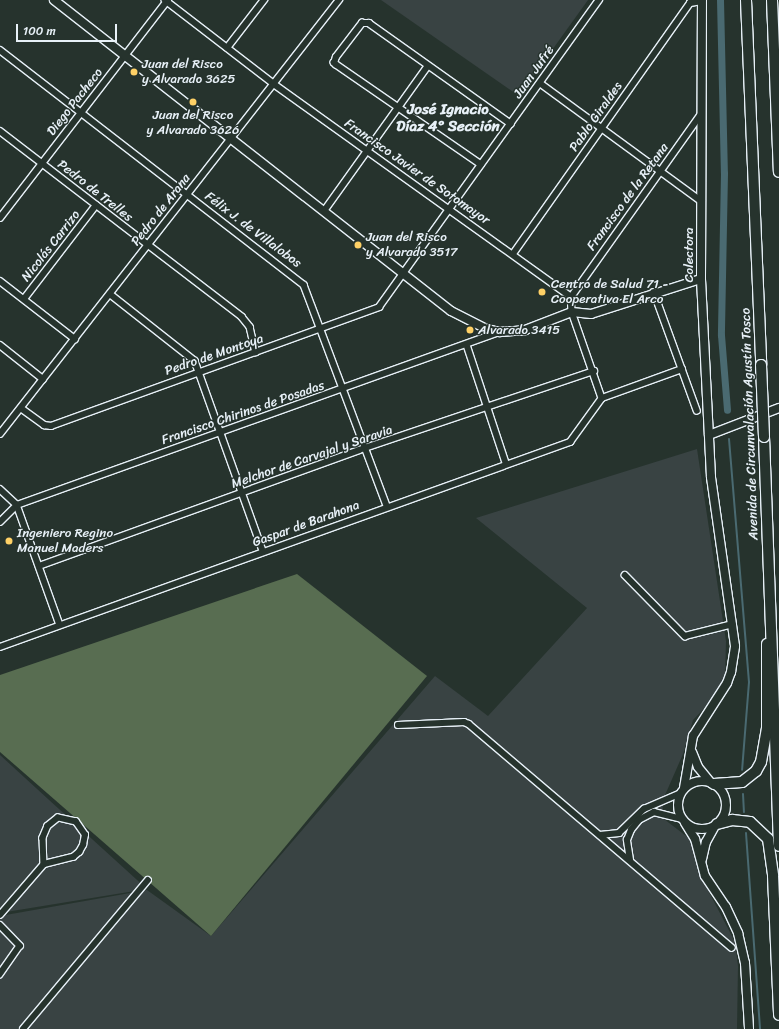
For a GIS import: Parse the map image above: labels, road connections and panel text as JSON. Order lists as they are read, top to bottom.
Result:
{
  "streets": {
    "highway": ["Avenida de Circunvalación Agustín Tosco"],
    "main road": ["Colectora"],
    "street": [
      "Juan Jufré",
      "Diego Pacheco",
      "Pablo Giraldes",
      "Francisco Javier de Sotomayor",
      "Pedro de Trelles",
      "Francisco de la Retana",
      "Pedro de Arana",
      "Félix J. de Villalobos",
      "Nicolás Carrizo",
      "Pedro de Montoya",
      "Francisco Chirinos de Posadas",
      "Melchor de Carvajal y Saravia",
      "Gaspar de Barahona"
    ]
  },
  "crossings": [
    ["Juan Jufré", "Francisco Javier de Sotomayor"],
    ["Juan Jufré", "Pedro de Montoya"],
    ["Diego Pacheco", "Francisco Javier de Sotomayor"],
    ["Diego Pacheco", "Pedro de Trelles"],
    ["Diego Pacheco", "Félix J. de Villalobos"],
    ["Pablo Giraldes", "Francisco Javier de Sotomayor"],
    ["Pablo Giraldes", "Colectora"],
    ["Francisco Javier de Sotomayor", "Francisco de la Retana"],
    ["Francisco Javier de Sotomayor", "Pedro de Arana"],
    ["Pedro de Trelles", "Pedro de Arana"],
    ["Pedro de Trelles", "Nicolás Carrizo"],
    ["Pedro de Trelles", "Pedro de Montoya"],
    ["Francisco de la Retana", "Colectora"],
    ["Pedro de Arana", "Félix J. de Villalobos"],
    ["Pedro de Arana", "Pedro de Montoya"],
    ["Félix J. de Villalobos", "Pedro de Montoya"],
    ["Félix J. de Villalobos", "Francisco Chirinos de Posadas"],
    ["Félix J. de Villalobos", "Melchor de Carvajal y Saravia"],
    ["Félix J. de Villalobos", "Gaspar de Barahona"]
  ],
  "districts": ["José Ignacio Díaz 4° Sección"],
  "places": [
    "Juan del Risco y Alvarado 3625",
    "Juan del Risco y Alvarado 3626",
    "Juan del Risco y Alvarado 3517",
    "Centro de Salud 71 - Cooperativa El Arco",
    "Alvarado 3415",
    "Ingeniero Regino Manuel Maders"
  ],
  "scale_bar": "100 m"
}
